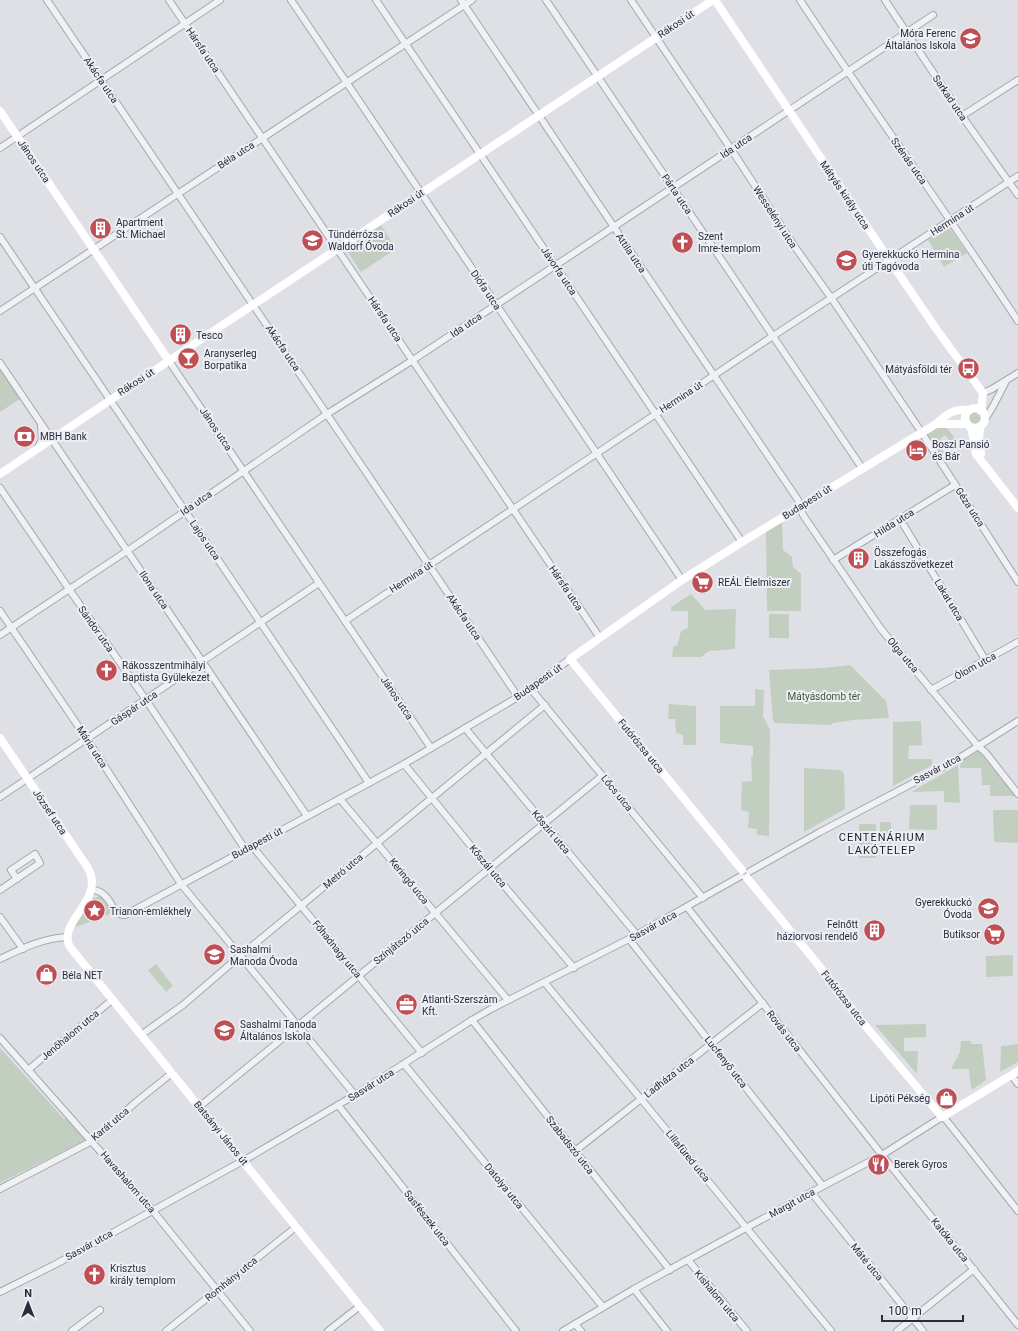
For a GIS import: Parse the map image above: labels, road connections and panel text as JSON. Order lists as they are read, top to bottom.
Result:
{
  "streets": {
    "street": [
      "Rákosi út",
      "Hársfa utca",
      "Akácfa utca",
      "Sarkad utca",
      "Ida utca",
      "Béla utca",
      "János utca",
      "Szénás utca",
      "Párta utca",
      "Mátyás király utca",
      "Wesselényi utca",
      "Hermina út",
      "Attila utca",
      "Jávorfa utca",
      "Diófa utca",
      "Budapesti út",
      "Géza utca",
      "Hilda utca",
      "Lajos utca",
      "Ilona utca",
      "Lakat utca",
      "Sándor utca",
      "Olga utca",
      "Ólom utca",
      "Gáspár utca",
      "Futórózsa utca",
      "Mária utca",
      "Sasvár utca",
      "Lőcs utca",
      "József utca",
      "Kőszirt utca",
      "Kőszál utca",
      "Metró utca",
      "Keringő utca",
      "Színjátszó utca",
      "Főhadnagy utca",
      "Rovás utca",
      "Jenőhalom utca",
      "Lucfenyő utca",
      "Ladháza utca",
      "Karát utca",
      "Batsányi János út",
      "Szabadszó utca",
      "Lillafüred utca",
      "Havashalom utca",
      "Datolya utca",
      "Margit utca",
      "Sasfészek utca",
      "Katóka utca",
      "Máté utca",
      "Romhány utca",
      "Kishalom utca"
    ]
  },
  "crossings": [
    ["Rákosi út", "Hársfa utca"],
    ["Rákosi út", "Akácfa utca"],
    ["Rákosi út", "János utca"],
    ["Rákosi út", "Párta utca"],
    ["Rákosi út", "Mátyás király utca"],
    ["Rákosi út", "Wesselényi utca"],
    ["Rákosi út", "Attila utca"],
    ["Rákosi út", "Jávorfa utca"],
    ["Rákosi út", "Diófa utca"],
    ["Rákosi út", "Lajos utca"],
    ["Rákosi út", "Ilona utca"],
    ["Hársfa utca", "Ida utca"],
    ["Hársfa utca", "Béla utca"],
    ["Hársfa utca", "Hermina út"],
    ["Hársfa utca", "Budapesti út"],
    ["Akácfa utca", "Ida utca"],
    ["Akácfa utca", "Béla utca"],
    ["Akácfa utca", "Hermina út"],
    ["Akácfa utca", "Budapesti út"],
    ["Sarkad utca", "Ida utca"],
    ["Sarkad utca", "Hermina út"],
    ["Ida utca", "János utca"],
    ["Ida utca", "Szénás utca"],
    ["Ida utca", "Párta utca"],
    ["Ida utca", "Mátyás király utca"],
    ["Ida utca", "Wesselényi utca"],
    ["Ida utca", "Attila utca"],
    ["Ida utca", "Jávorfa utca"],
    ["Ida utca", "Diófa utca"],
    ["Ida utca", "Lajos utca"],
    ["Ida utca", "Ilona utca"],
    ["Ida utca", "Sándor utca"],
    ["Ida utca", "Mária utca"],
    ["Béla utca", "János utca"],
    ["Béla utca", "Attila utca"],
    ["Béla utca", "Jávorfa utca"],
    ["Béla utca", "Diófa utca"],
    ["Béla utca", "Lajos utca"],
    ["János utca", "Hermina út"],
    ["János utca", "Budapesti út"],
    ["János utca", "Gáspár utca"],
    ["Szénás utca", "Hermina út"],
    ["Párta utca", "Hermina út"],
    ["Párta utca", "Budapesti út"],
    ["Mátyás király utca", "Hermina út"],
    ["Wesselényi utca", "Hermina út"],
    ["Wesselényi utca", "Budapesti út"],
    ["Wesselényi utca", "Géza utca"],
    ["Hermina út", "Attila utca"],
    ["Hermina út", "Jávorfa utca"],
    ["Hermina út", "Diófa utca"],
    ["Attila utca", "Budapesti út"],
    ["Attila utca", "Olga utca"],
    ["Jávorfa utca", "Budapesti út"],
    ["Diófa utca", "Budapesti út"],
    ["Budapesti út", "Géza utca"],
    ["Budapesti út", "Lajos utca"],
    ["Budapesti út", "Ilona utca"],
    ["Budapesti út", "Sándor utca"],
    ["Budapesti út", "Olga utca"],
    ["Budapesti út", "Futórózsa utca"],
    ["Budapesti út", "Mária utca"],
    ["Budapesti út", "Lőcs utca"],
    ["Budapesti út", "József utca"],
    ["Budapesti út", "Kőszirt utca"],
    ["Budapesti út", "Kőszál utca"],
    ["Budapesti út", "Keringő utca"],
    ["Budapesti út", "Főhadnagy utca"],
    ["Géza utca", "Hilda utca"],
    ["Hilda utca", "Lakat utca"],
    ["Hilda utca", "Olga utca"],
    ["Lajos utca", "Gáspár utca"],
    ["Ilona utca", "Gáspár utca"],
    ["Lakat utca", "Ólom utca"],
    ["Sándor utca", "Gáspár utca"],
    ["Olga utca", "Ólom utca"],
    ["Olga utca", "Sasvár utca"],
    ["Gáspár utca", "Mária utca"],
    ["Gáspár utca", "József utca"],
    ["Futórózsa utca", "Sasvár utca"],
    ["Futórózsa utca", "Margit utca"],
    ["Mária utca", "Sasvár utca"],
    ["Mária utca", "Metró utca"],
    ["Mária utca", "Színjátszó utca"],
    ["Sasvár utca", "Lőcs utca"],
    ["Sasvár utca", "Kőszirt utca"],
    ["Sasvár utca", "Kőszál utca"],
    ["Sasvár utca", "Keringő utca"],
    ["Sasvár utca", "Főhadnagy utca"],
    ["Sasvár utca", "Rovás utca"],
    ["Sasvár utca", "Lucfenyő utca"],
    ["Sasvár utca", "Batsányi János út"],
    ["Sasvár utca", "Szabadszó utca"],
    ["Sasvár utca", "Lillafüred utca"],
    ["Sasvár utca", "Havashalom utca"],
    ["Sasvár utca", "Datolya utca"],
    ["Sasvár utca", "Sasfészek utca"],
    ["Lőcs utca", "Metró utca"],
    ["Lőcs utca", "Színjátszó utca"],
    ["Kőszirt utca", "Metró utca"],
    ["Kőszirt utca", "Színjátszó utca"],
    ["Kőszál utca", "Metró utca"],
    ["Kőszál utca", "Színjátszó utca"],
    ["Metró utca", "Keringő utca"],
    ["Metró utca", "Főhadnagy utca"],
    ["Metró utca", "Batsányi János út"],
    ["Keringő utca", "Színjátszó utca"],
    ["Színjátszó utca", "Főhadnagy utca"],
    ["Színjátszó utca", "Batsányi János út"],
    ["Rovás utca", "Ladháza utca"],
    ["Rovás utca", "Margit utca"],
    ["Rovás utca", "Katóka utca"],
    ["Jenőhalom utca", "Batsányi János út"],
    ["Jenőhalom utca", "Havashalom utca"],
    ["Lucfenyő utca", "Ladháza utca"],
    ["Lucfenyő utca", "Margit utca"],
    ["Ladháza utca", "Szabadszó utca"],
    ["Ladháza utca", "Lillafüred utca"],
    ["Karát utca", "Batsányi János út"],
    ["Karát utca", "Havashalom utca"],
    ["Batsányi János út", "Romhány utca"],
    ["Szabadszó utca", "Margit utca"],
    ["Lillafüred utca", "Margit utca"],
    ["Havashalom utca", "Romhány utca"],
    ["Datolya utca", "Margit utca"],
    ["Margit utca", "Katóka utca"],
    ["Margit utca", "Máté utca"],
    ["Margit utca", "Kishalom utca"]
  ],
  "districts": ["CENTENÁRIUM LAKÓTELEP"],
  "parks": ["Mátyásdomb tér"],
  "places": {
    "school or university": [
      "Móra Ferenc Általános Iskola",
      "Tündérrózsa Waldorf Óvoda",
      "Gyerekkuckó Hermina úti Tagóvoda",
      "Gyerekkuckó Óvoda",
      "Sashalmi Manoda Óvoda",
      "Sashalmi Tanoda Általános Iskola"
    ],
    "building": [
      "Apartment St. Michael",
      "Tesco",
      "Összefogás Lakásszövetkezet",
      "Felnőtt háziorvosi rendelő"
    ],
    "church": ["Szent Imre-templom", "Rákosszentmihályi Baptista Gyülekezet", "Krisztus király templom"],
    "bar": ["Aranyserleg Borpatika"],
    "bus stop": ["Mátyásföldi tér"],
    "bank": ["MBH Bank"],
    "hotel": ["Boszi Pansió és Bár"],
    "supermarket": ["REÁL Élelmiszer", "Butiksor"],
    "place": ["Trianon-emlékhely"],
    "shop": ["Béla NET", "Lipóti Pékség"],
    "office": ["Atlanti-Szerszàm Kft."],
    "restaurant": ["Berek Gyros"]
  },
  "scale_bar": "100 m",
  "north": "top"
}
